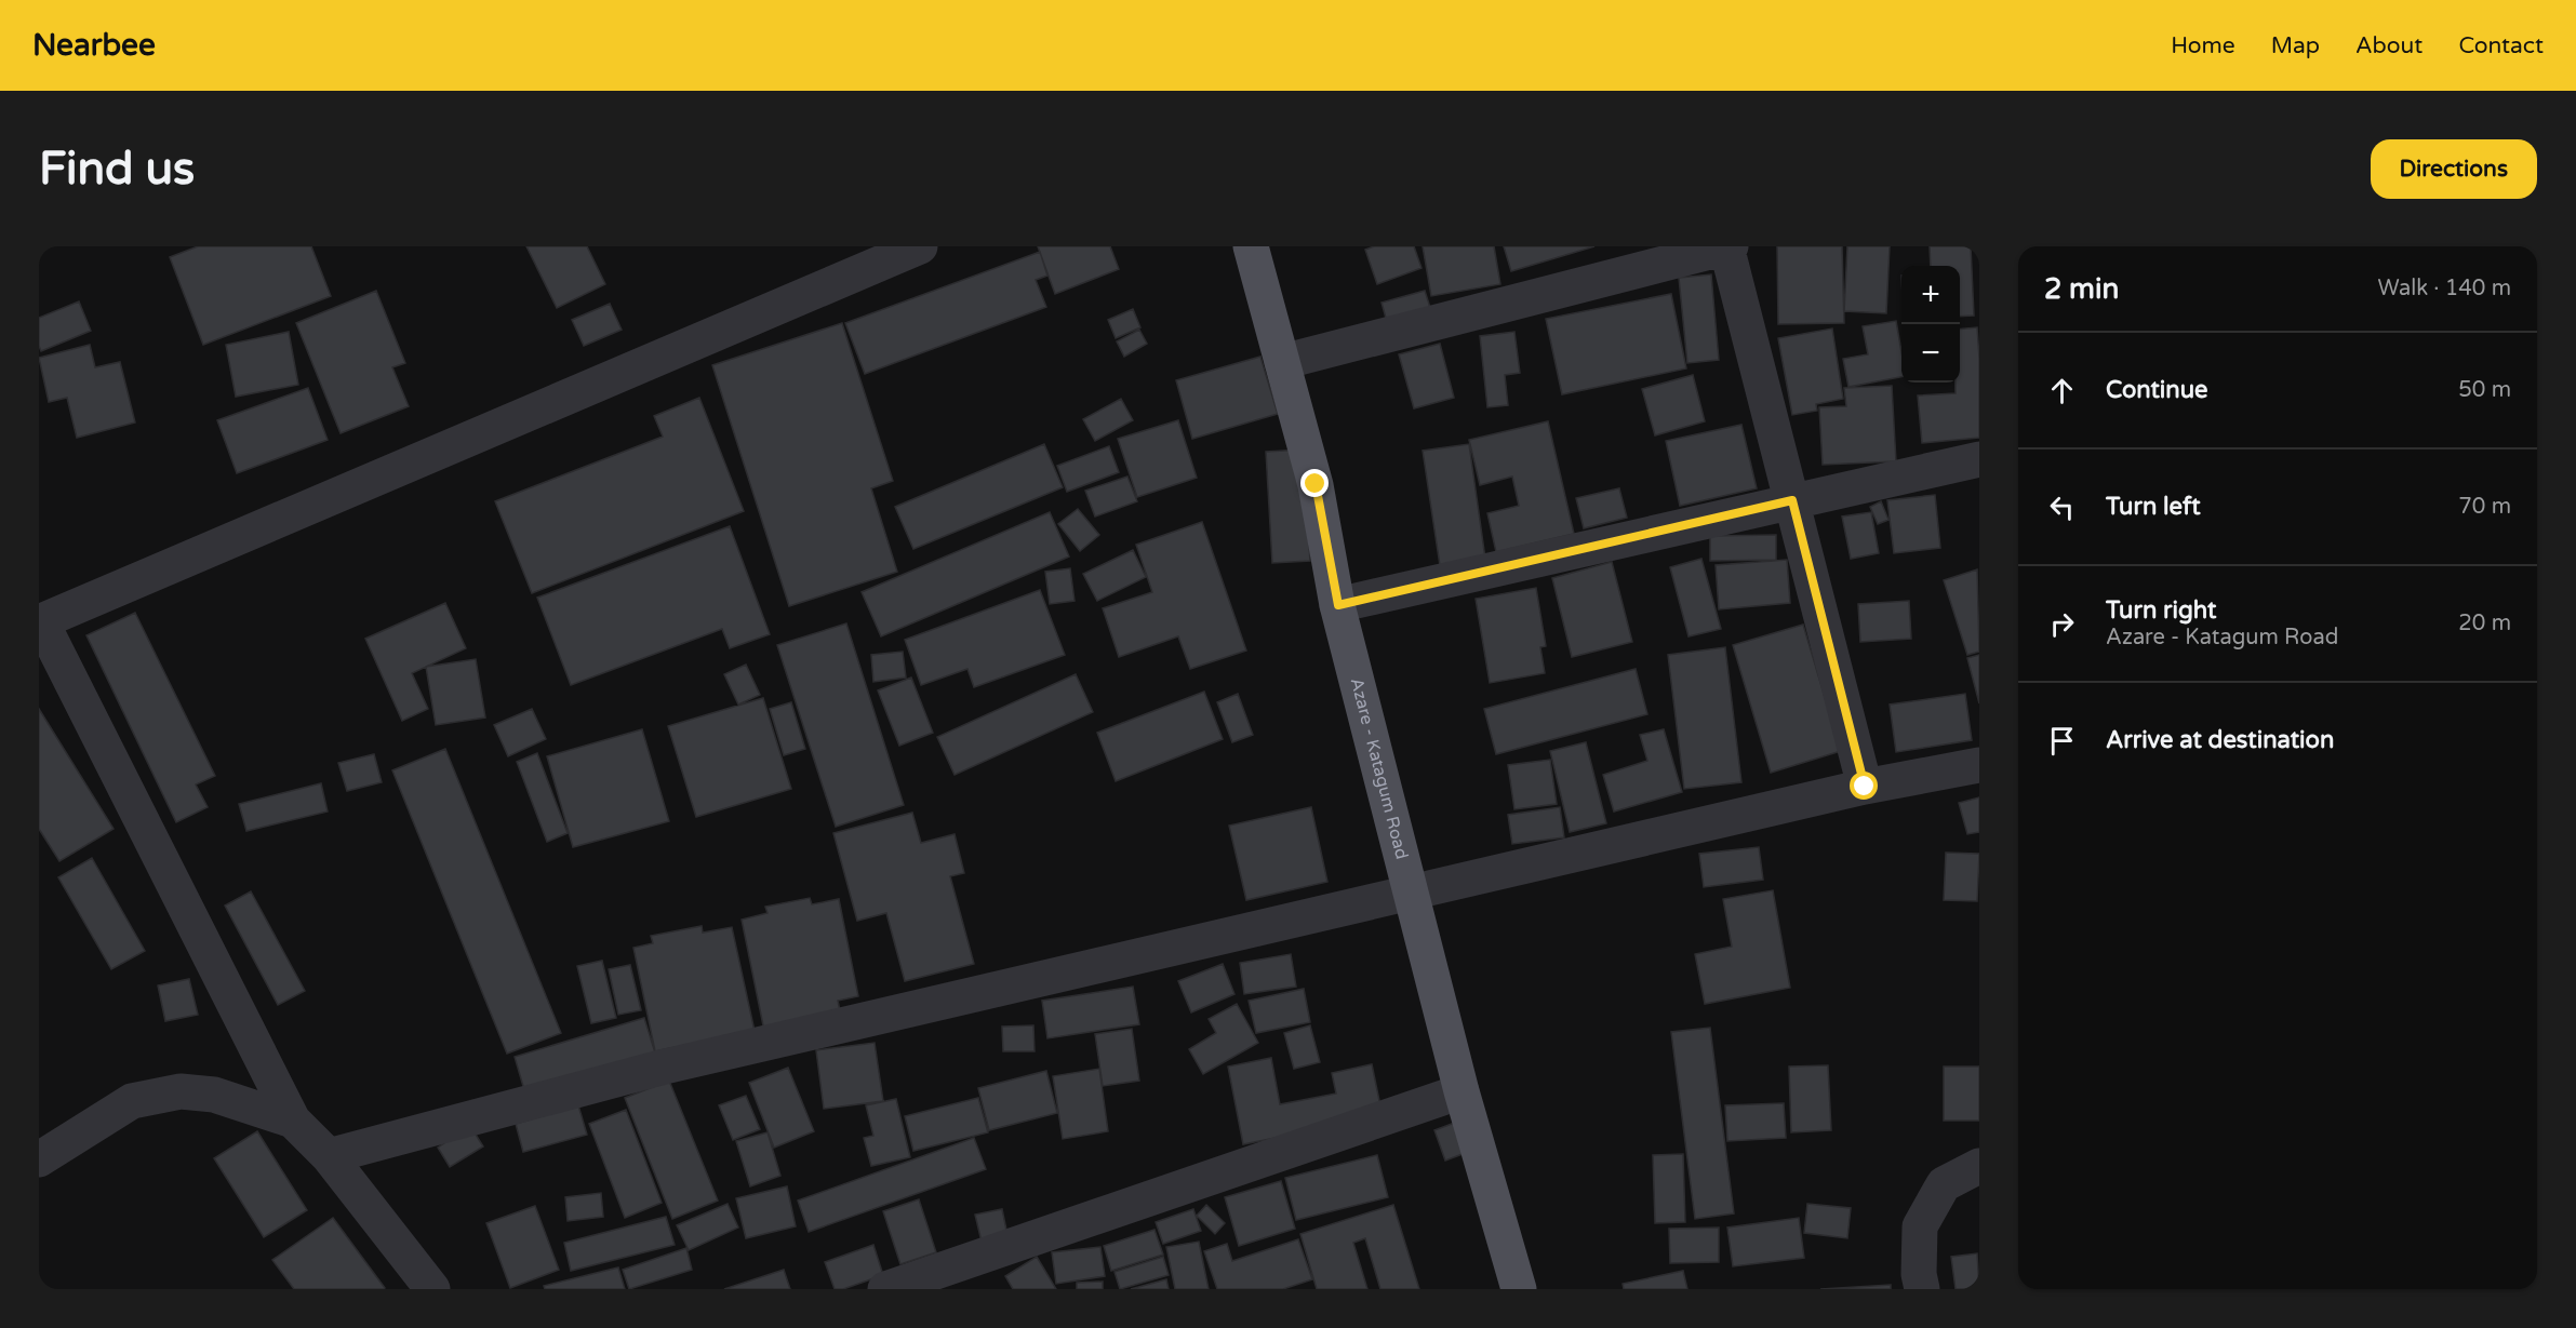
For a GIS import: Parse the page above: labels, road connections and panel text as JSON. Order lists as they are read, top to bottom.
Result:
{
  "streets": {
    "main road": ["Azare - Katagum Road"]
  },
  "page": {
    "header": "Nearbee",
    "nav": [
      "Home",
      "Map",
      "About",
      "Contact"
    ],
    "buttons": "Directions",
    "title": "Find us",
    "heading": ["2 min", "Walk · 140 m"],
    "map_buttons": ["+", "−"],
    "list": [
      ["Continue", "50 m"],
      ["Turn left", "70 m"],
      ["Turn right", "Azare - Katagum Road", "20 m"],
      "Arrive at destination"
    ]
  }
}
